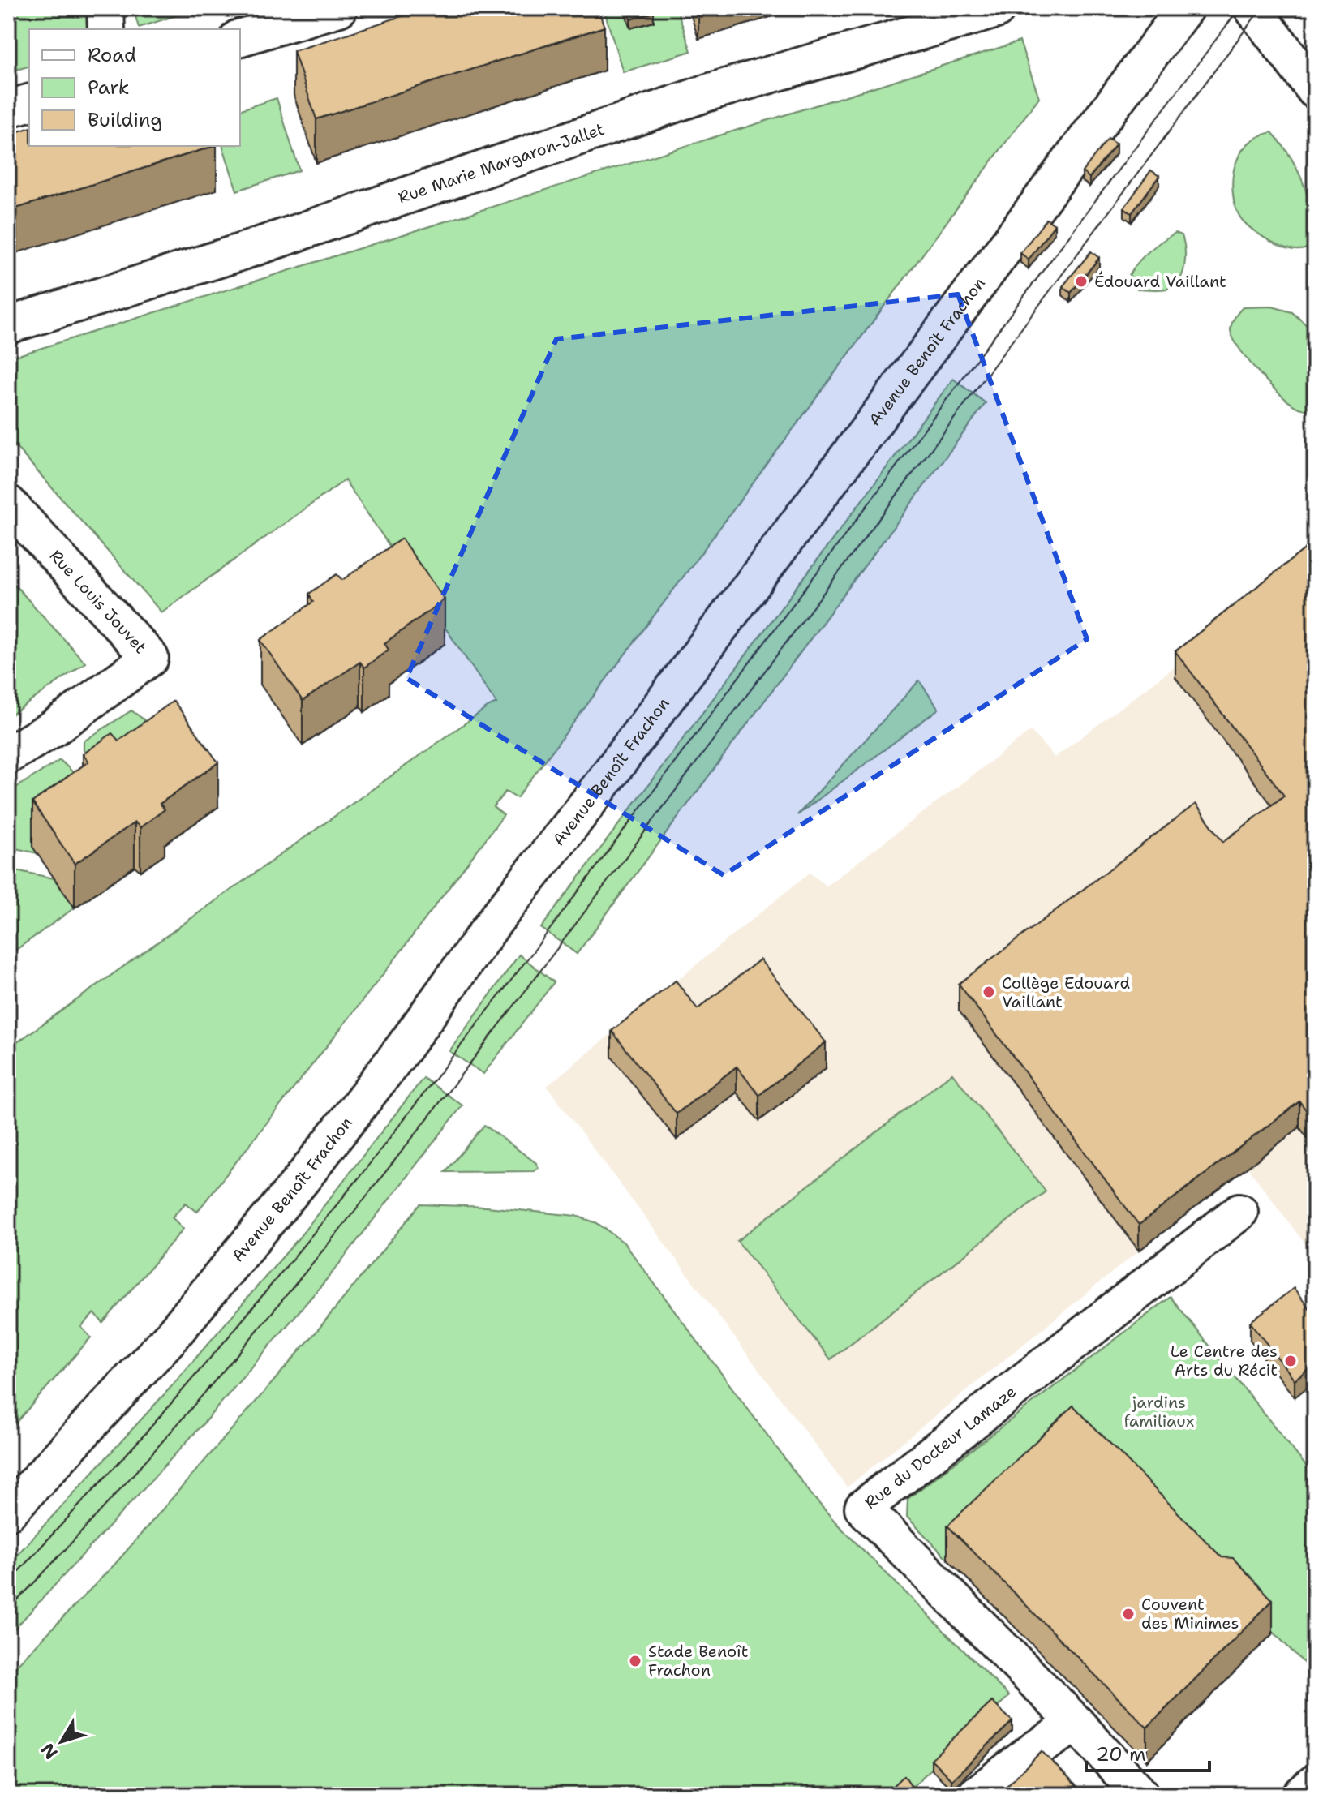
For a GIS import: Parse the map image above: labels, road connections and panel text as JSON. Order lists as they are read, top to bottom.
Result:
{
  "streets": {
    "street": [
      "Rue Marie Margaron-Jallet",
      "Avenue Benoît Frachon",
      "Rue Louis Jouvet",
      "Rue du Docteur Lamaze"
    ]
  },
  "parks": ["jardins familiaux"],
  "places": [
    "Édouard Vaillant",
    "Collège Edouard Vaillant",
    "Le Centre des Arts du Récit",
    "Couvent des Minimes",
    "Stade Benoît Frachon"
  ],
  "legend": ["Road", "Park", "Building"],
  "scale_bar": "20 m",
  "north": "bottom left"
}
